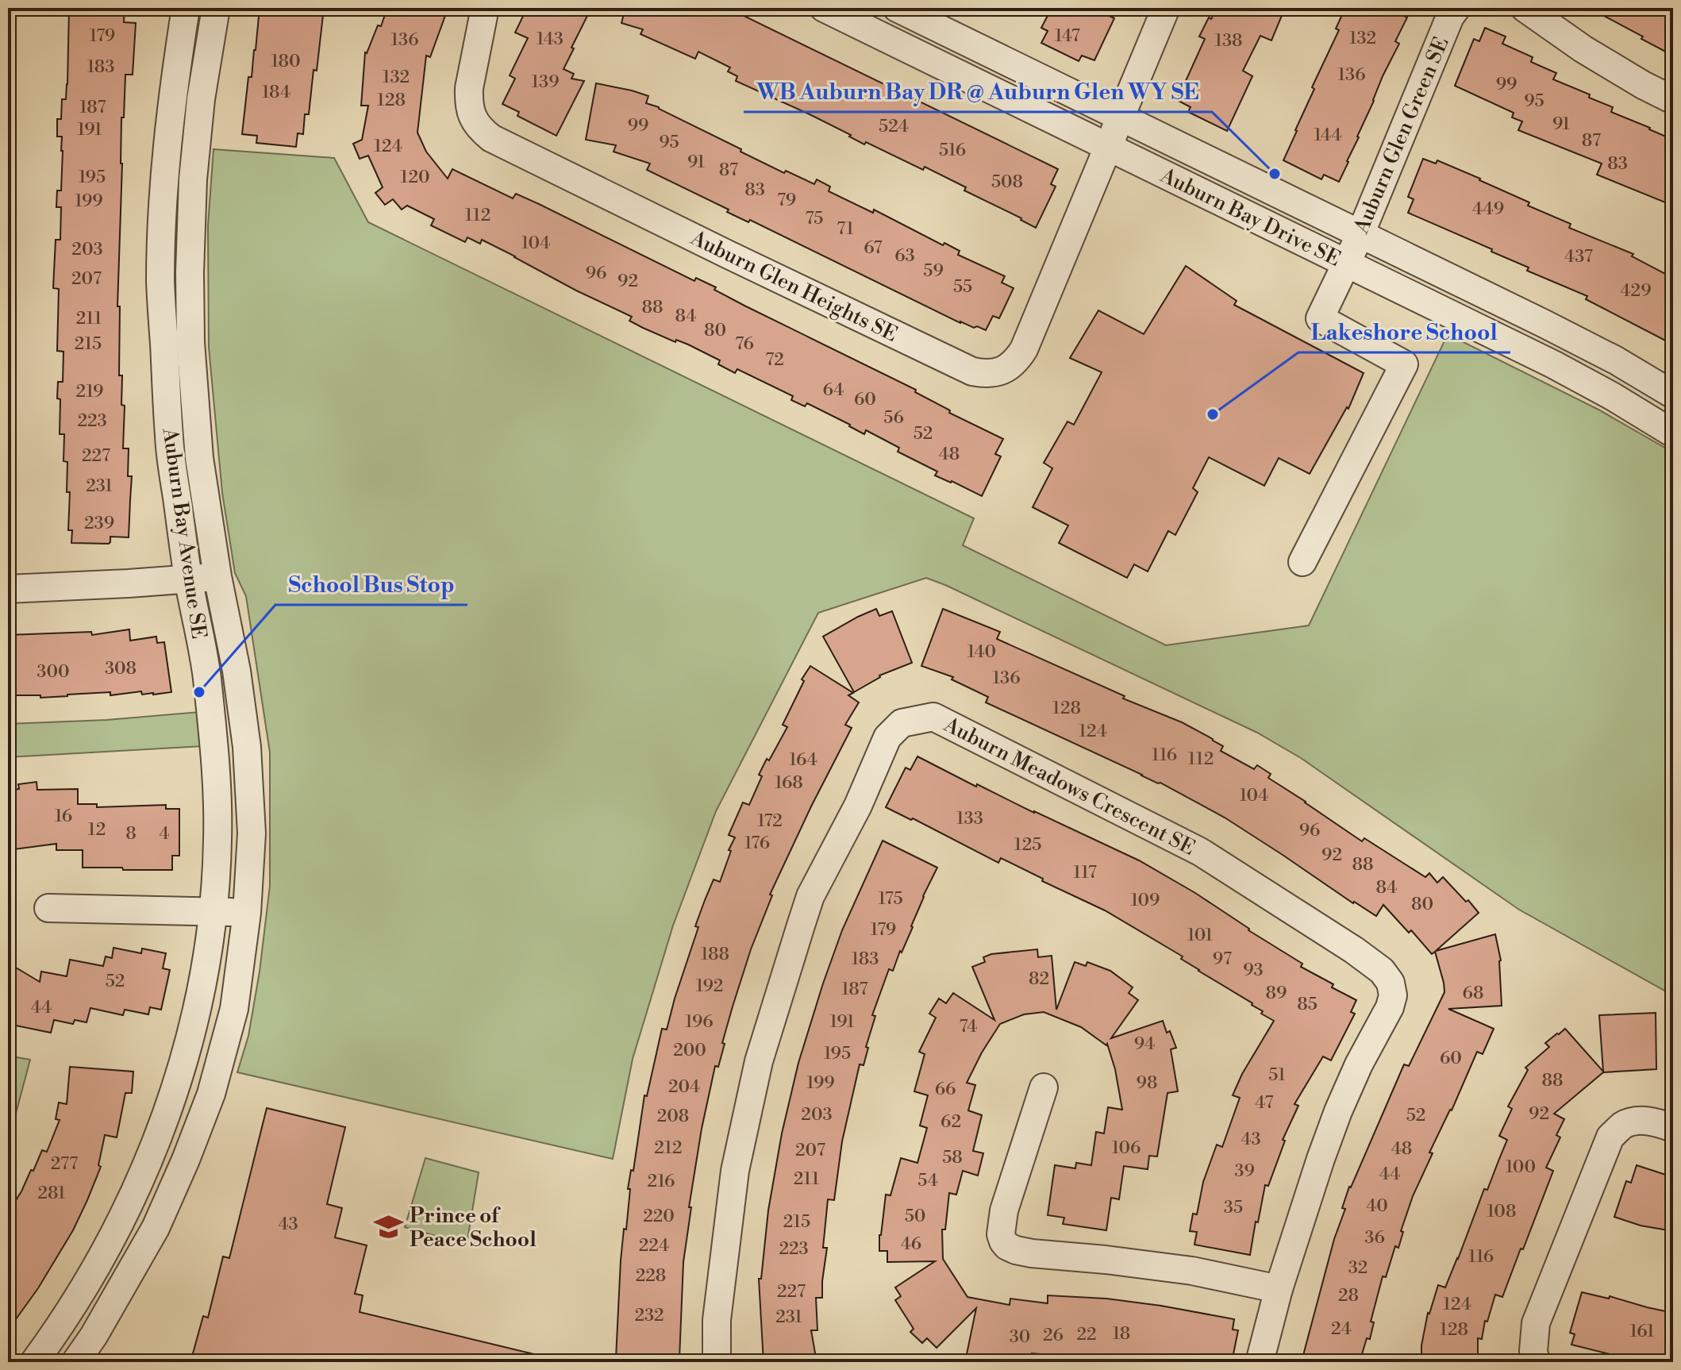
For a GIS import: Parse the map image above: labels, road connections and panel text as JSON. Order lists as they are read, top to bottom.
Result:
{
  "streets": {
    "street": [
      "Auburn Glen Green SE",
      "Auburn Bay Drive SE",
      "Auburn Glen Heights SE",
      "Auburn Bay Avenue SE",
      "Auburn Meadows Crescent SE"
    ]
  },
  "crossings": [
    ["Auburn Glen Green SE", "Auburn Bay Drive SE"],
    ["Auburn Bay Drive SE", "Auburn Glen Heights SE"]
  ],
  "places": {
    "other": ["WB Auburn Bay DR @ Auburn Glen WY SE", "Lakeshore School", "School Bus Stop"],
    "school or university": ["Prince of Peace School"]
  },
  "house_numbers": [
    "179",
    "147",
    "132",
    "143",
    "136",
    "138",
    "180",
    "183",
    "136",
    "132",
    "139",
    "99",
    "184",
    "128",
    "95",
    "187",
    "91",
    "99",
    "524",
    "191",
    "144",
    "87",
    "95",
    "124",
    "516",
    "91",
    "83",
    "87",
    "195",
    "120",
    "508",
    "83",
    "79",
    "199",
    "449",
    "112",
    "75",
    "71",
    "104",
    "67",
    "203",
    "63",
    "437",
    "59",
    "96",
    "207",
    "92",
    "55",
    "429",
    "88",
    "84",
    "211",
    "80",
    "215",
    "76",
    "72",
    "64",
    "219",
    "60",
    "56",
    "223",
    "52",
    "48",
    "227",
    "231",
    "239",
    "140",
    "308",
    "300",
    "136",
    "128",
    "124",
    "116",
    "112",
    "164",
    "168",
    "104",
    "16",
    "133",
    "172",
    "12",
    "96",
    "8",
    "4",
    "176",
    "125",
    "92",
    "88",
    "117",
    "84",
    "175",
    "109",
    "80",
    "179",
    "101",
    "188",
    "183",
    "97",
    "93",
    "82",
    "52",
    "192",
    "187",
    "89",
    "68",
    "85",
    "44",
    "196",
    "191",
    "74",
    "94",
    "200",
    "195",
    "60",
    "51",
    "88",
    "199",
    "98",
    "204",
    "66",
    "47",
    "92",
    "203",
    "52",
    "208",
    "62",
    "43",
    "212",
    "106",
    "48",
    "207",
    "58",
    "277",
    "100",
    "39",
    "44",
    "211",
    "54",
    "216",
    "281",
    "40",
    "35",
    "108",
    "220",
    "50",
    "215",
    "43",
    "36",
    "46",
    "224",
    "223",
    "116",
    "32",
    "228",
    "227",
    "28",
    "124",
    "232",
    "231",
    "24",
    "128",
    "161",
    "18",
    "22",
    "26",
    "30"
  ]
}
